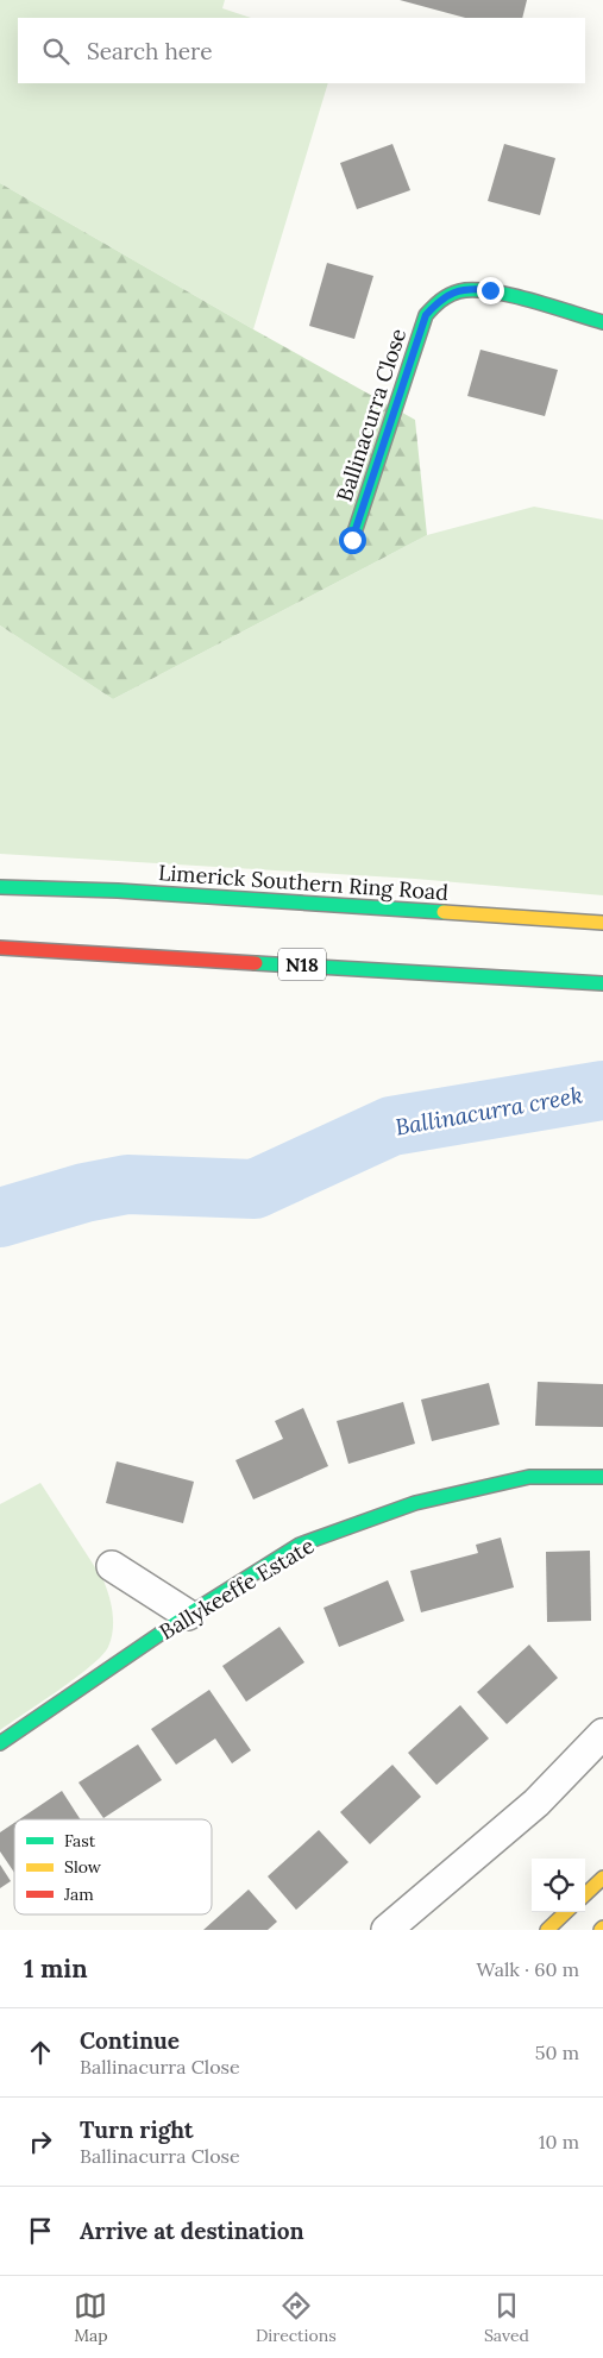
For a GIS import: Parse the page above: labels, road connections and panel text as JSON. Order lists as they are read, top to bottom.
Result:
{
  "streets": {
    "main road": [
      "Ballinacurra Close",
      "Limerick Southern Ring Road",
      "N18",
      "Ballykeeffe Estate"
    ]
  },
  "water": ["Ballinacurra creek"],
  "legend": ["Fast", "Slow", "Jam"],
  "page": {
    "search": "Search here",
    "heading": ["1 min", "Walk · 60 m"],
    "list": [
      ["Continue", "Ballinacurra Close", "50 m"],
      ["Turn right", "Ballinacurra Close", "10 m"],
      "Arrive at destination"
    ],
    "nav": ["Map", "Directions", "Saved"]
  }
}
